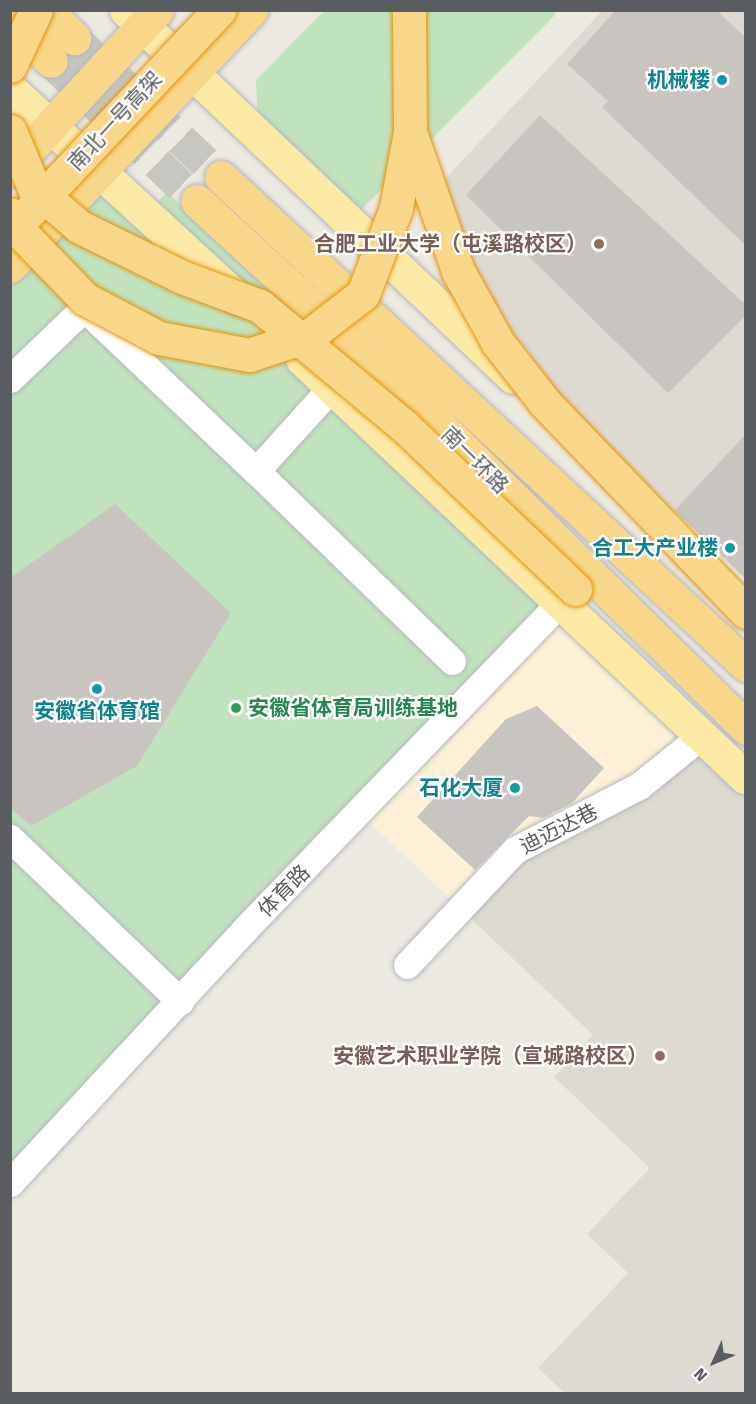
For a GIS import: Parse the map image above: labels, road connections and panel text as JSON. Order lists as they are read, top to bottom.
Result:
{
  "streets": {
    "highway": ["南北一号高架", "南一环路"],
    "street": ["迪迈达巷", "体育路"]
  },
  "places": [
    "机械楼",
    "合肥工业大学（屯溪路校区）",
    "合工大产业楼",
    "安徽省体育馆",
    "安徽省体育局训练基地",
    "石化大厦",
    "安徽艺术职业学院（宣城路校区）"
  ],
  "north": "bottom left"
}
